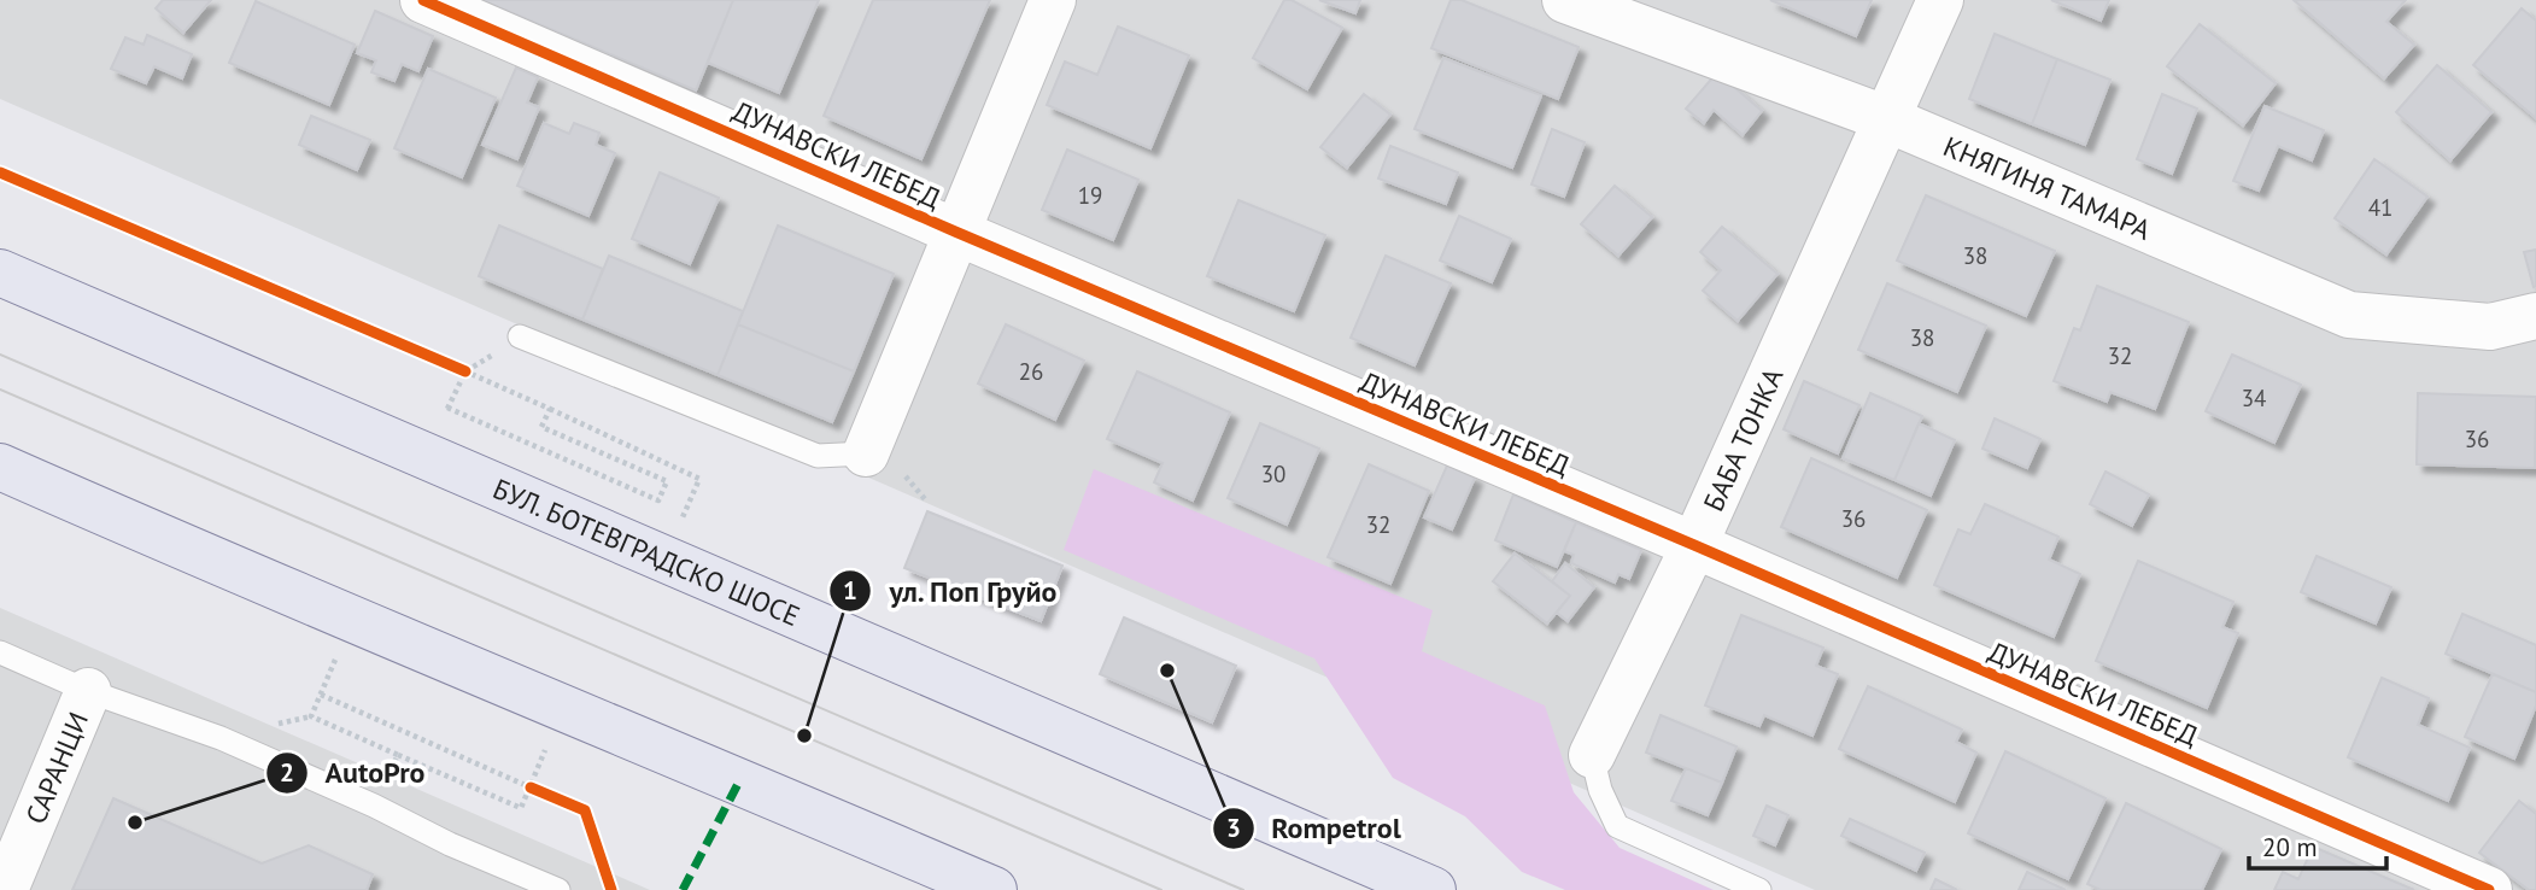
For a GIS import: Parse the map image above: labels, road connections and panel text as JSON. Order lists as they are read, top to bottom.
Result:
{
  "streets": {
    "main road": ["БУЛ. БОТЕВГРАДСКО ШОСЕ"],
    "street": [
      "ДУНАВСКИ ЛЕБЕД",
      "КНЯГИНЯ ТАМАРА",
      "БАБА ТОНКА",
      "САРАНЦИ"
    ]
  },
  "crossings": [
    ["ДУНАВСКИ ЛЕБЕД", "БАБА ТОНКА"],
    ["КНЯГИНЯ ТАМАРА", "БАБА ТОНКА"]
  ],
  "places": ["Rompetrol", "ул. Поп Груйо", "AutoPro"],
  "house_numbers": [
    "19",
    "41",
    "38",
    "38",
    "32",
    "26",
    "34",
    "36",
    "30",
    "36",
    "32"
  ],
  "scale_bar": "20 m"
}
